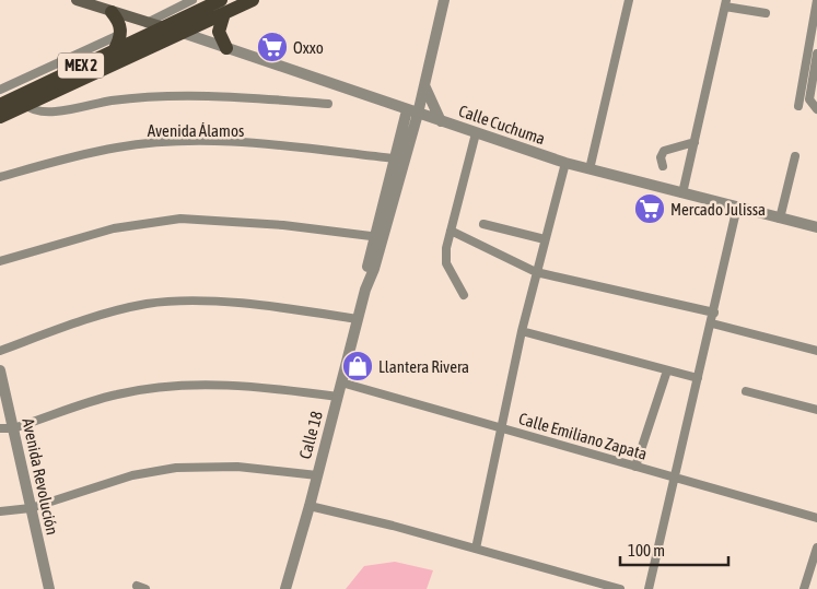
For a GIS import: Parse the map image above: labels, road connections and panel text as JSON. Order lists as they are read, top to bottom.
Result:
{
  "streets": {
    "main road": ["MEX 2"],
    "street": [
      "Calle Cuchuma",
      "Avenida Álamos",
      "Calle 18",
      "Calle Emiliano Zapata",
      "Avenida Revolución"
    ]
  },
  "crossings": [
    ["MEX 2", "Calle Cuchuma"],
    ["Calle Cuchuma", "Calle 18"],
    ["Avenida Álamos", "Calle 18"],
    ["Calle 18", "Calle Emiliano Zapata"]
  ],
  "places": {
    "supermarket": ["Oxxo", "Mercado Julissa"],
    "shop": ["Llantera Rivera"]
  },
  "scale_bar": "100 m"
}
